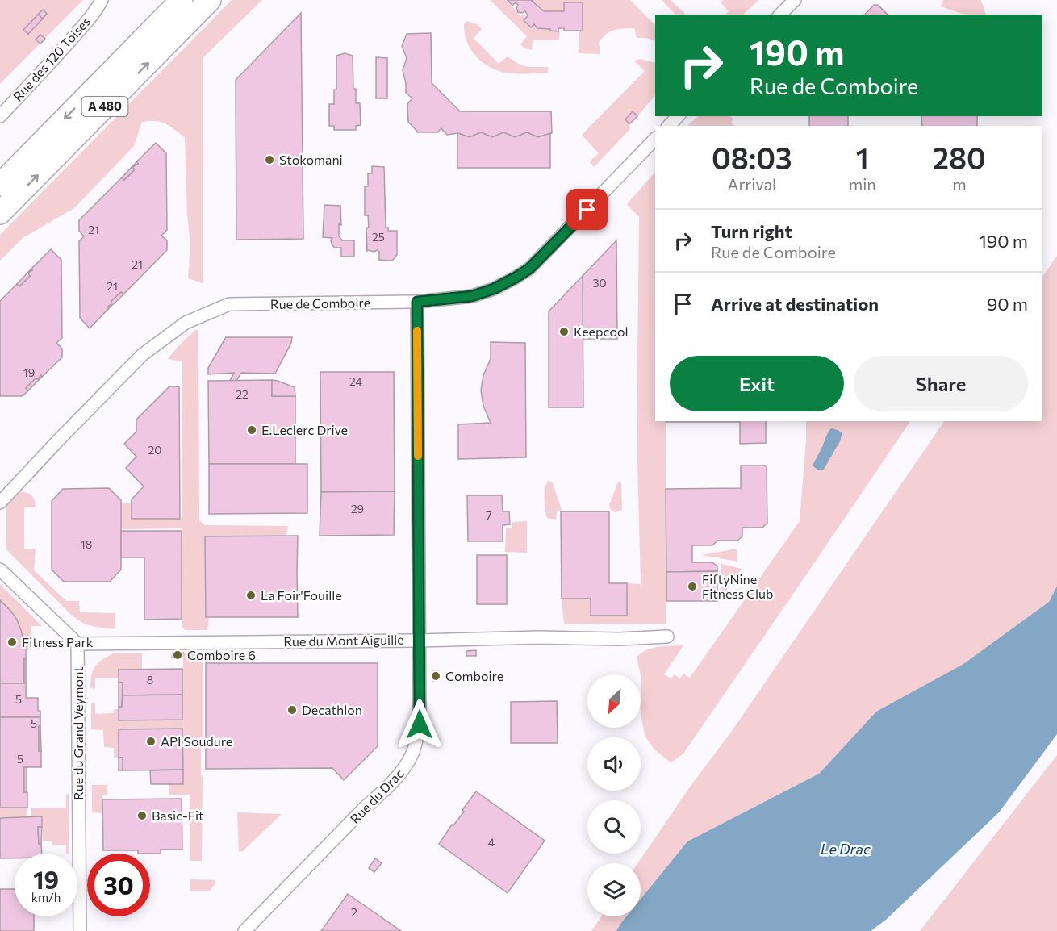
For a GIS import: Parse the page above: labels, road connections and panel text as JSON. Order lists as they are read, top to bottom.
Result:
{
  "streets": {
    "highway": ["A 480"],
    "street": [
      "Rue des 120 Toises",
      "Rue de Comboire",
      "Rue du Mont Aiguille",
      "Rue du Grand Veymont",
      "Rue du Drac"
    ]
  },
  "crossings": [
    ["Rue de Comboire", "Rue du Drac"],
    ["Rue du Mont Aiguille", "Rue du Grand Veymont"],
    ["Rue du Mont Aiguille", "Rue du Drac"]
  ],
  "water": ["Le Drac"],
  "places": [
    "Stokomani",
    "Keepcool",
    "E.Leclerc Drive",
    "FiftyNine Fitness Club",
    "La Foir'Fouille",
    "Fitness Park",
    "Comboire 6",
    "Comboire",
    "Decathlon",
    "API Soudure",
    "Basic-Fit"
  ],
  "house_numbers": [
    "21",
    "25",
    "21",
    "30",
    "21",
    "19",
    "24",
    "22",
    "20",
    "29",
    "7",
    "18",
    "8",
    "5",
    "5",
    "5",
    "4",
    "2"
  ],
  "north": "bottom left",
  "page": {
    "turn": ["190 m", "Rue de Comboire"],
    "eta": [
      "08:03",
      "Arrival",
      "1",
      "min",
      "280",
      "m"
    ],
    "list": [
      {
        "name": "Turn right",
        "note": "Rue de Comboire",
        "value": "190 m"
      },
      {
        "name": "Arrive at destination",
        "value": "90 m"
      }
    ],
    "buttons": ["Exit", "Share"],
    "speed": "19 km/h",
    "limit": "30"
  }
}
